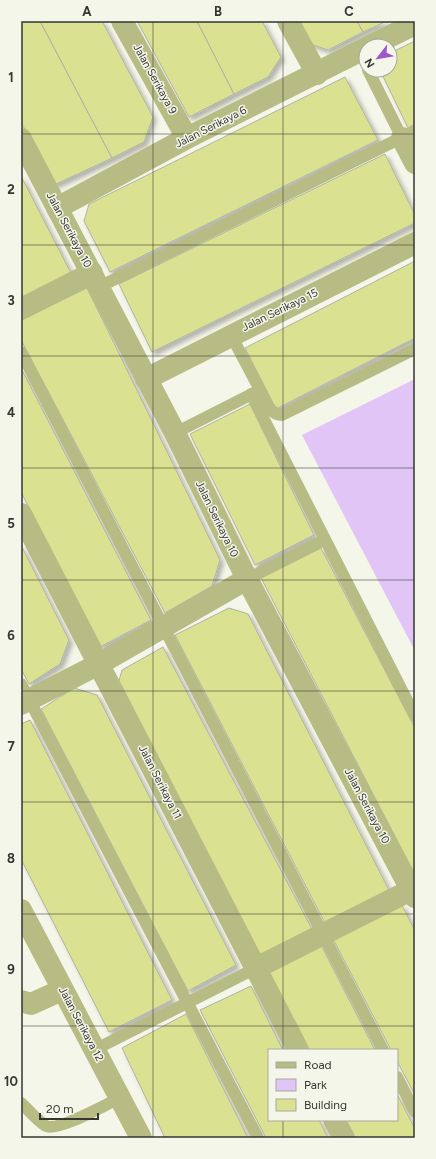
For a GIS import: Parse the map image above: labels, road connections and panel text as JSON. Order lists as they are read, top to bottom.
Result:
{
  "streets": {
    "street": [
      "Jalan Serikaya 9",
      "Jalan Serikaya 6",
      "Jalan Serikaya 10",
      "Jalan Serikaya 15",
      "Jalan Serikaya 11",
      "Jalan Serikaya 12"
    ]
  },
  "crossings": [
    ["Jalan Serikaya 9", "Jalan Serikaya 6"],
    ["Jalan Serikaya 6", "Jalan Serikaya 10"],
    ["Jalan Serikaya 10", "Jalan Serikaya 15"]
  ],
  "legend": ["Road", "Park", "Building"],
  "scale_bar": "20 m",
  "north": "bottom left",
  "grid": {
    "columns": ["A", "B", "C"],
    "rows": [
      "1",
      "2",
      "3",
      "4",
      "5",
      "6",
      "7",
      "8",
      "9",
      "10"
    ]
  }
}
